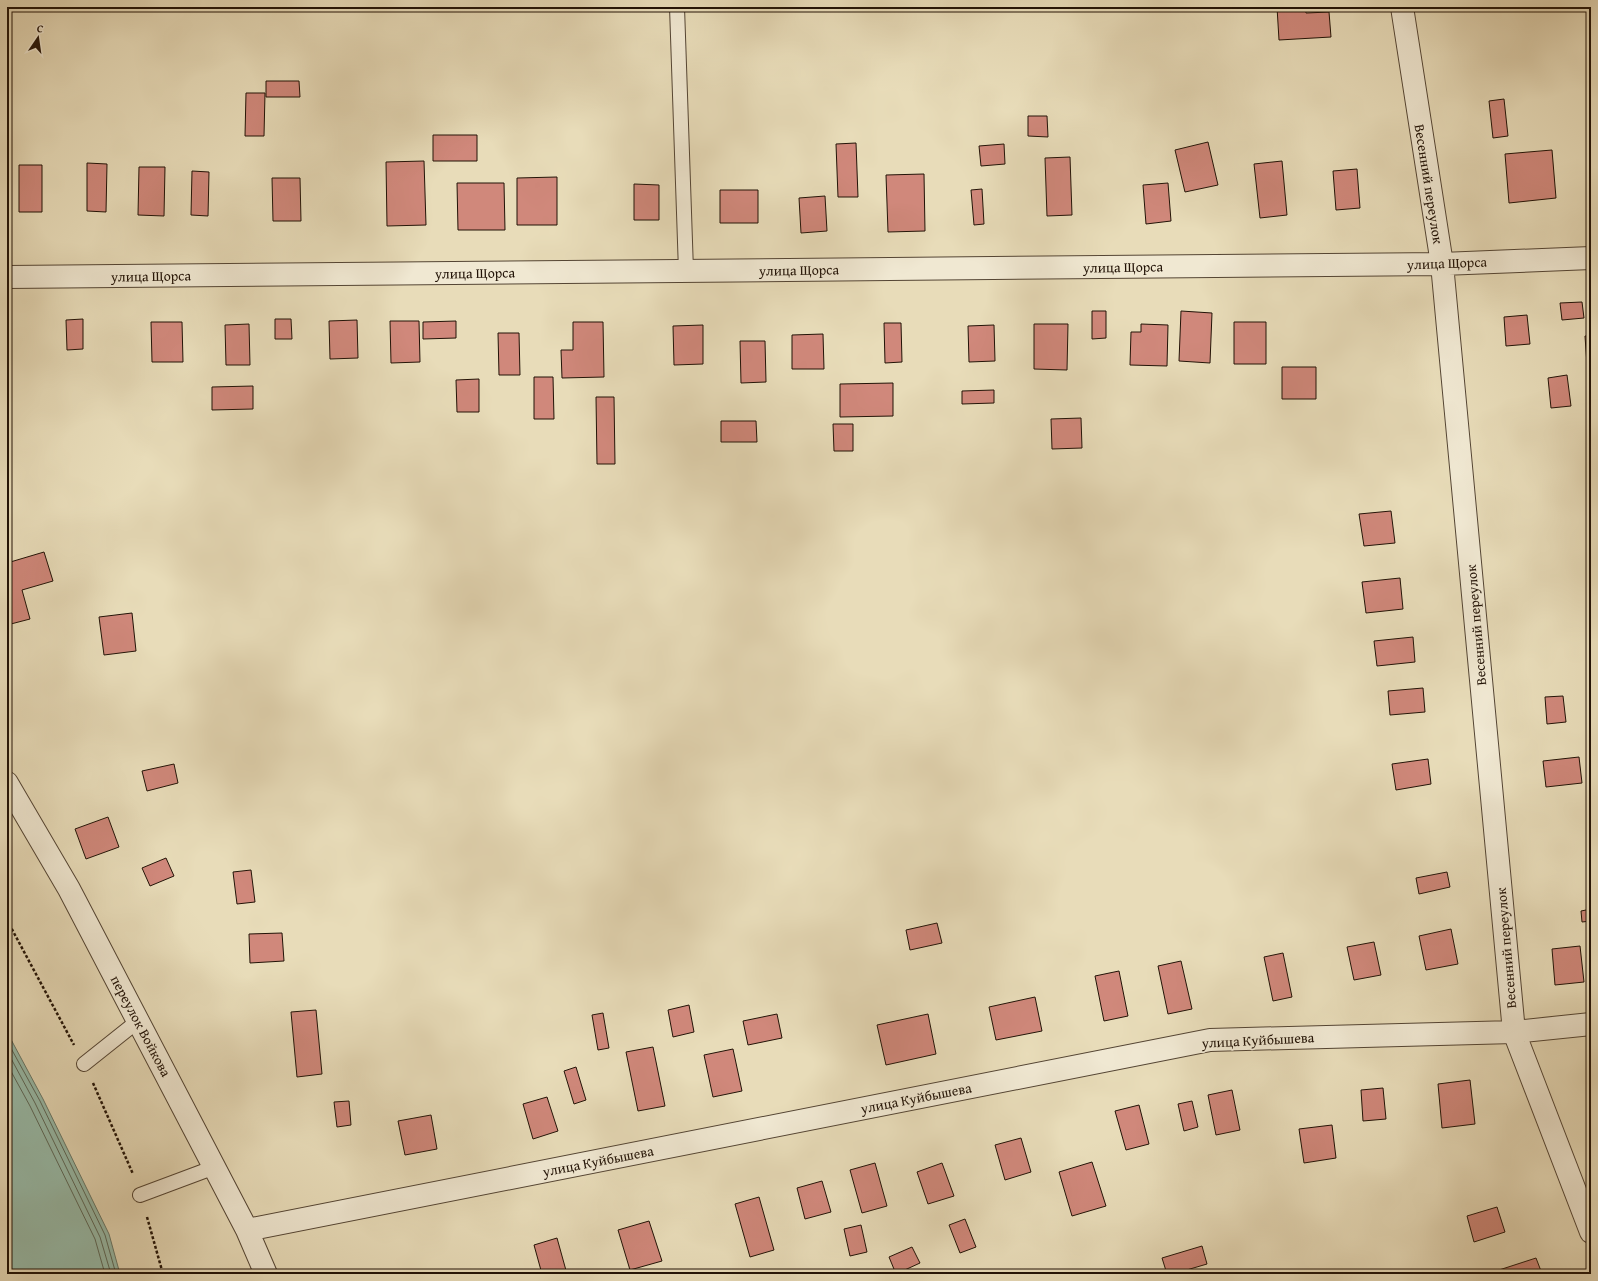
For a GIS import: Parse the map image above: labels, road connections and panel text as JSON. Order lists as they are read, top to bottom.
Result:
{
  "streets": {
    "street": [
      "Весенний переулок",
      "улица Щорса",
      "переулок Войкова",
      "улица Куйбышева"
    ]
  },
  "crossings": [
    ["Весенний переулок", "улица Щорса"],
    ["Весенний переулок", "улица Куйбышева"],
    ["переулок Войкова", "улица Куйбышева"]
  ],
  "north": "top"
}
